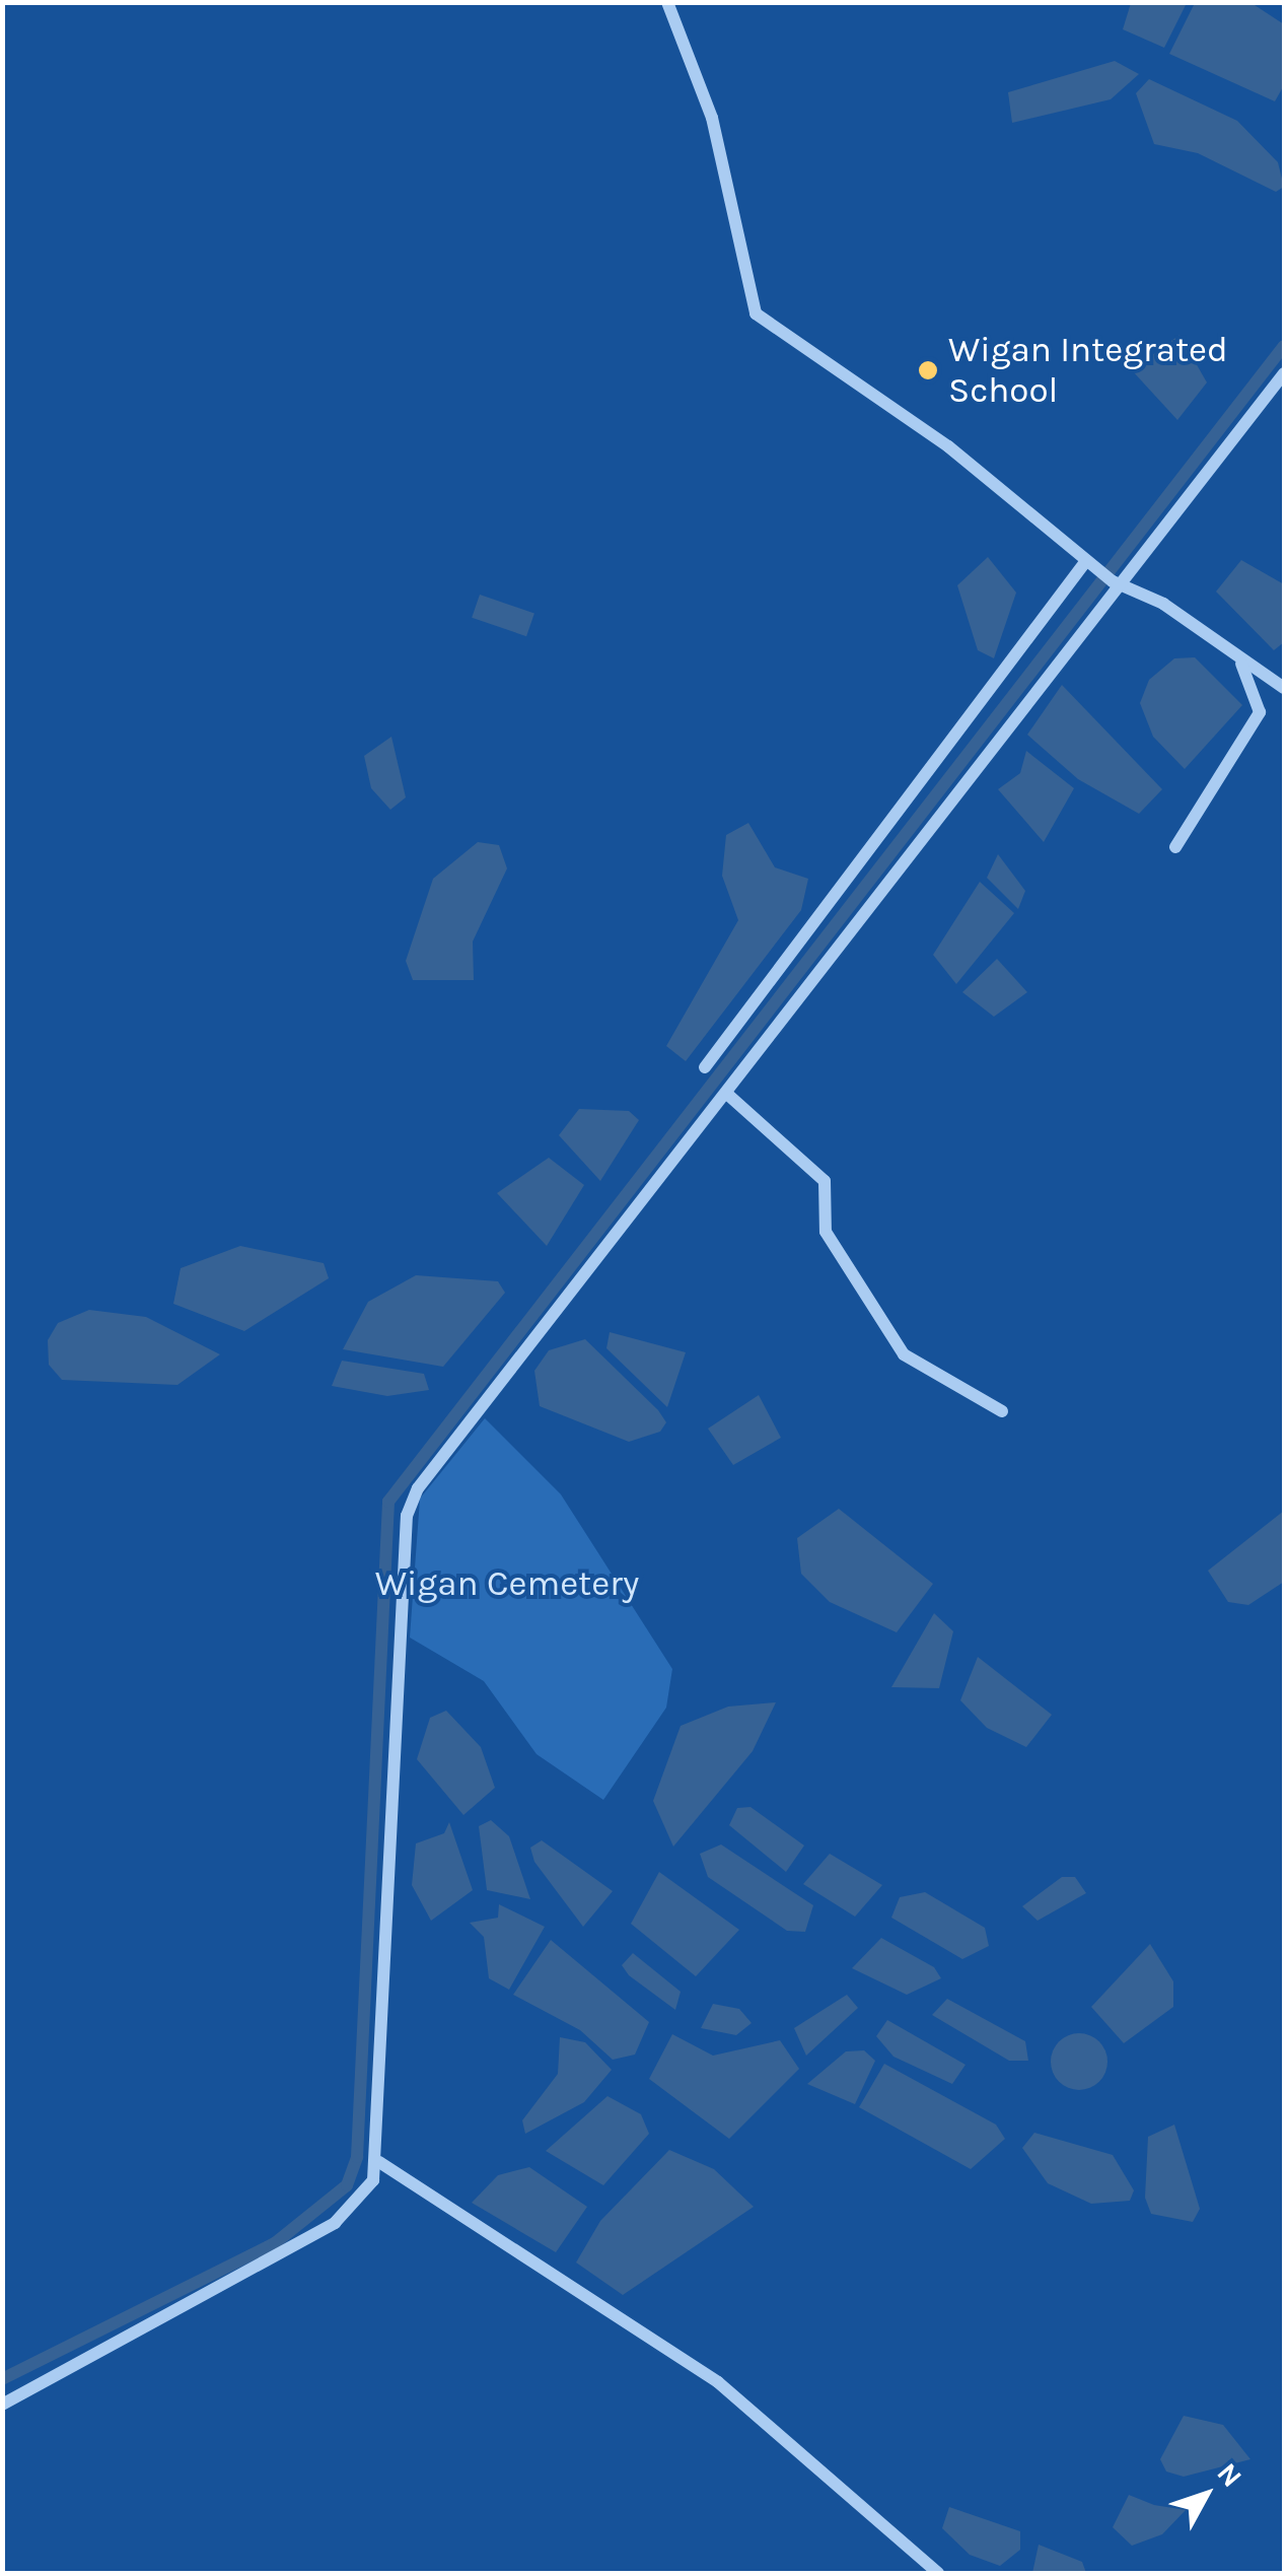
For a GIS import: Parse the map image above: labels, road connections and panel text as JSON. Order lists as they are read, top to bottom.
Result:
{
  "parks": ["Wigan Cemetery"],
  "places": ["Wigan Integrated School"],
  "north": "top right"
}
